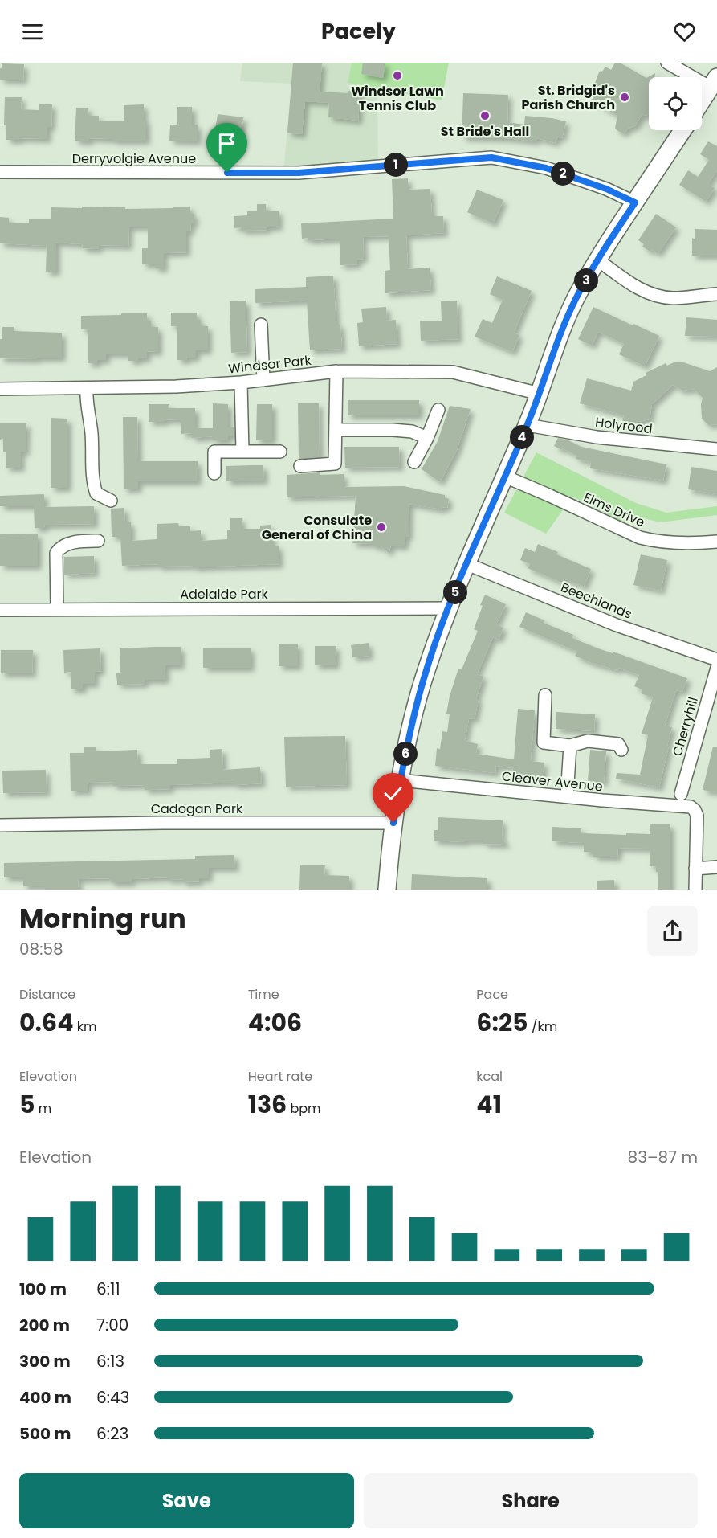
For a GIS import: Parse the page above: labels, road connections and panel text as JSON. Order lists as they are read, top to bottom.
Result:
{
  "streets": {
    "street": [
      "Derryvolgie Avenue",
      "Windsor Park",
      "Holyrood",
      "Elms Drive",
      "Adelaide Park",
      "Beechlands",
      "Cherryhill",
      "Cleaver Avenue",
      "Cadogan Park"
    ]
  },
  "places": [
    "Windsor Lawn Tennis Club",
    "St. Bridgid's Parish Church",
    "St Bride's Hall",
    "Consulate General of China"
  ],
  "page": {
    "header": "Pacely",
    "pins": [
      "1",
      "2",
      "3",
      "4",
      "5",
      "6"
    ],
    "heading": ["Morning run", "08:58"],
    "stats": [
      ["Distance", "0.64 km"],
      ["Time", "4:06"],
      ["Pace", "6:25 /km"],
      ["Elevation", "5 m"],
      ["Heart rate", "136 bpm"],
      ["kcal", "41"]
    ],
    "chart": ["Elevation", "83–87 m"],
    "list": [
      {
        "name": "100 m",
        "note": "6:11"
      },
      {
        "name": "200 m",
        "note": "7:00"
      },
      {
        "name": "300 m",
        "note": "6:13"
      },
      {
        "name": "400 m",
        "note": "6:43"
      },
      {
        "name": "500 m",
        "note": "6:23"
      }
    ],
    "buttons": ["Save", "Share"]
  }
}
